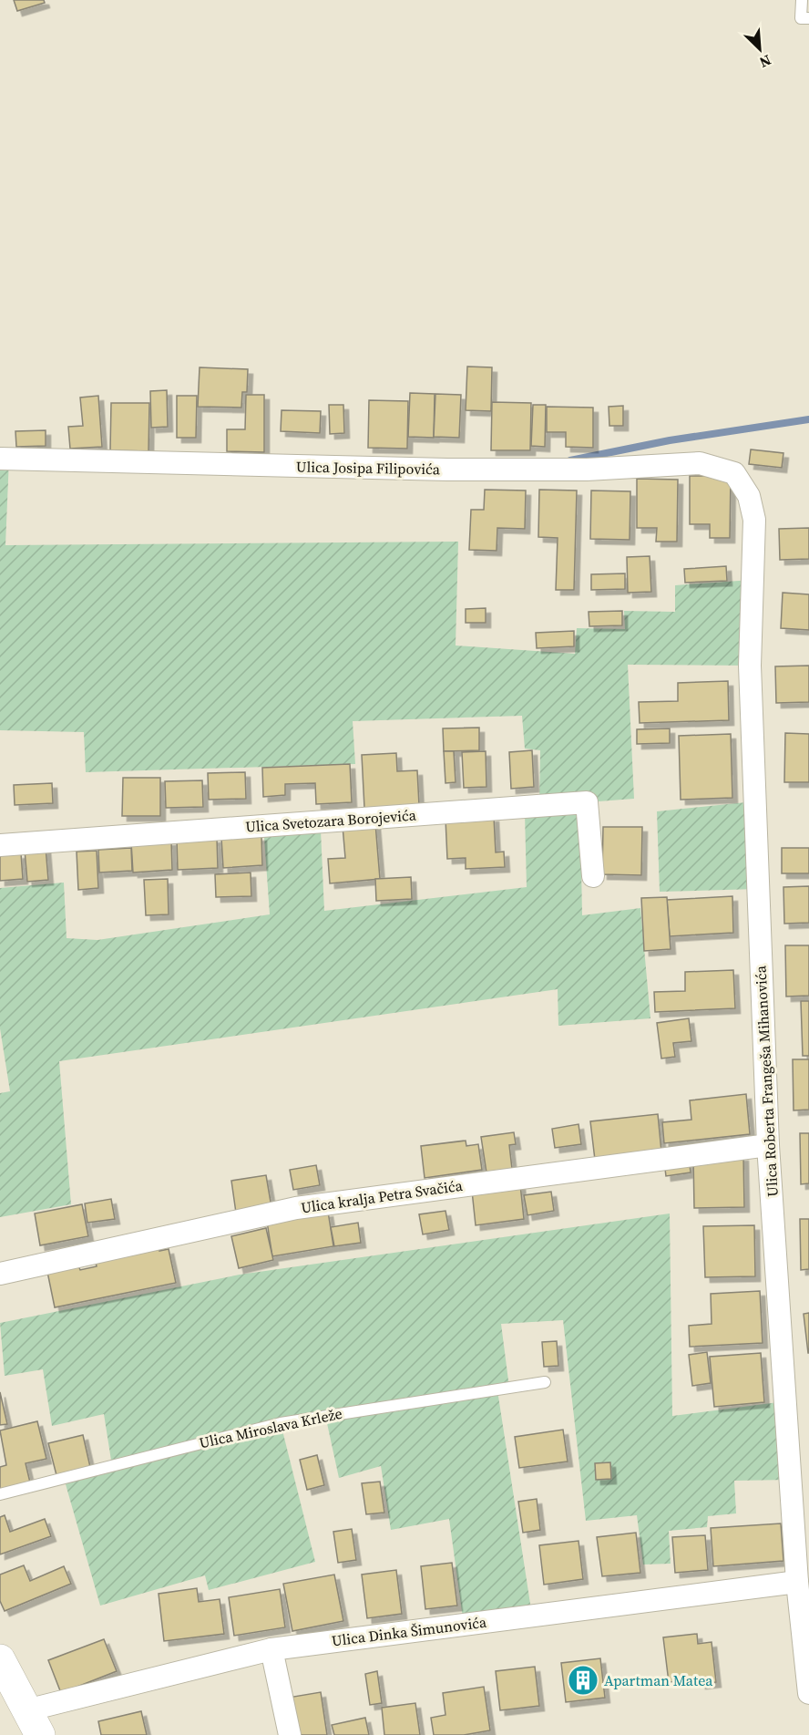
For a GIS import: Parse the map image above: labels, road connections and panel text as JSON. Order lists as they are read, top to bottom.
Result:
{
  "streets": {
    "street": [
      "Ulica Josipa Filipovića",
      "Ulica Svetozara Borojevića",
      "Ulica Roberta Frangeša Mihanovića",
      "Ulica kralja Petra Svačića",
      "Ulica Dinka Šimunovića"
    ],
    "lane": ["Ulica Miroslava Krleže"]
  },
  "crossings": [
    ["Ulica Josipa Filipovića", "Ulica Roberta Frangeša Mihanovića"],
    ["Ulica Roberta Frangeša Mihanovića", "Ulica kralja Petra Svačića"],
    ["Ulica Roberta Frangeša Mihanovića", "Ulica Dinka Šimunovića"]
  ],
  "places": {
    "building": ["Apartman Matea"]
  },
  "north": "bottom right"
}
